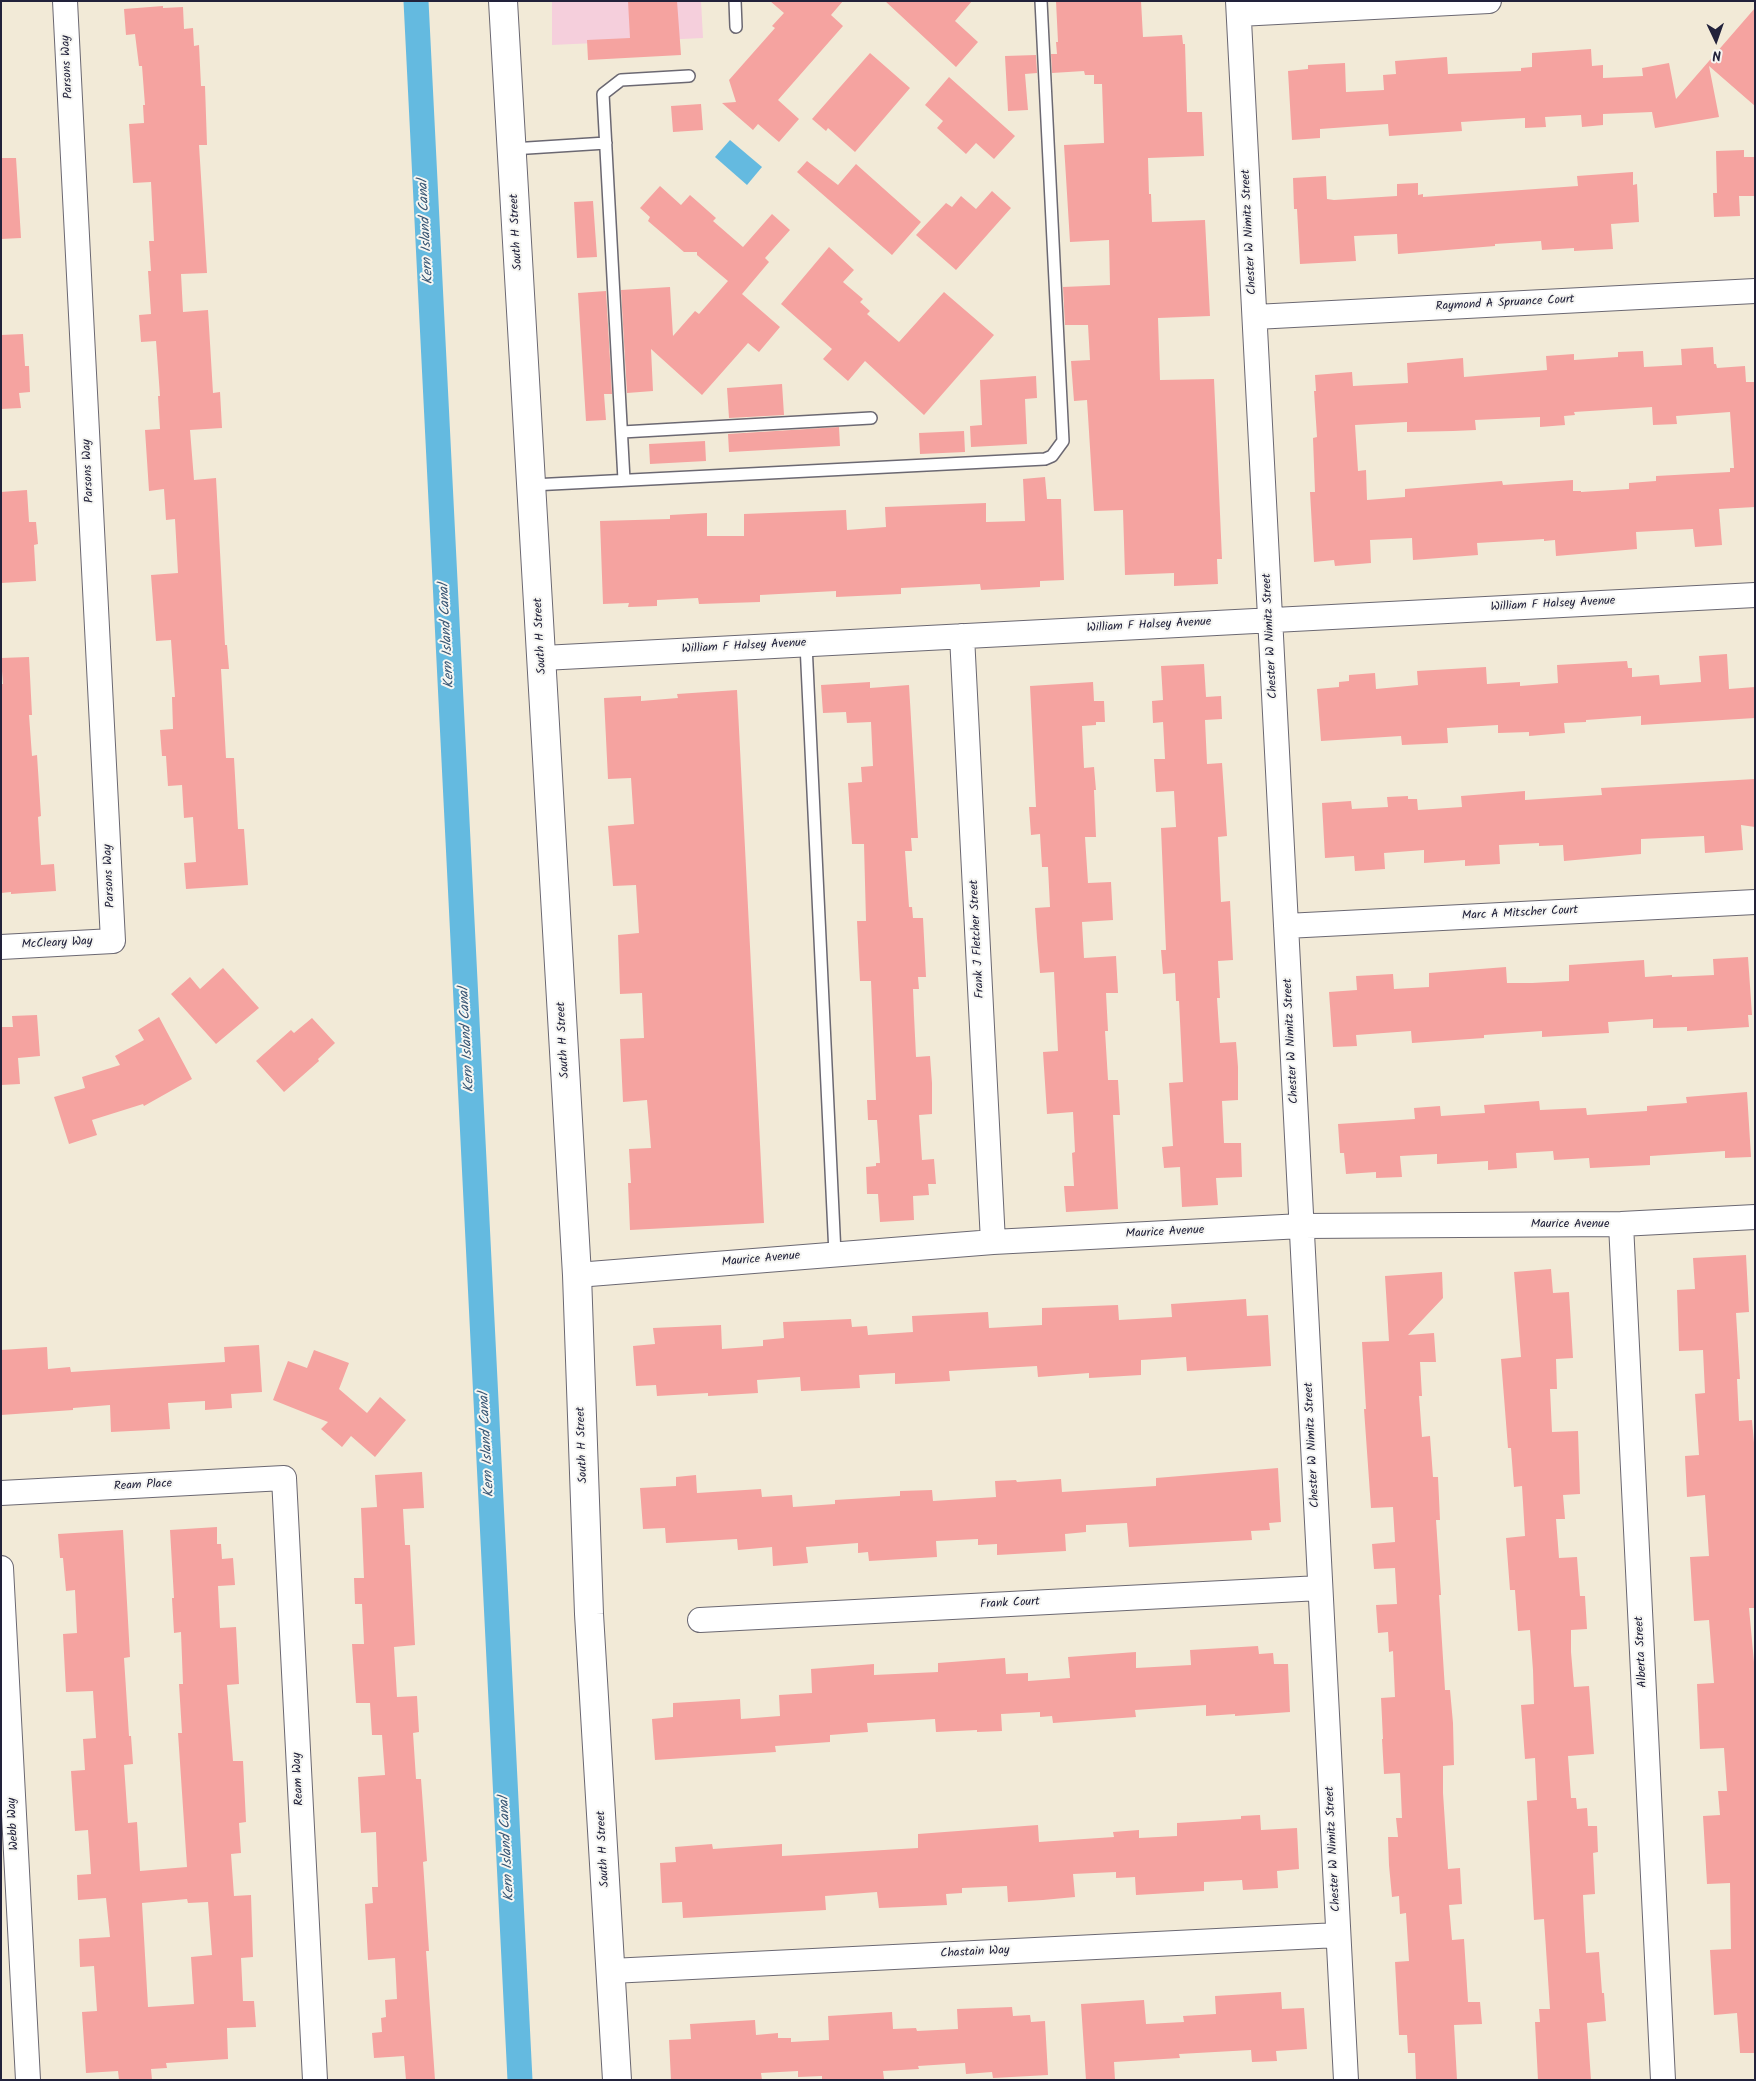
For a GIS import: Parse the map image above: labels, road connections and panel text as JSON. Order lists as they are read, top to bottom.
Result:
{
  "streets": {
    "street": [
      "Parsons Way",
      "South H Street",
      "Chester W Nimitz Street",
      "Raymond A Spruance Court",
      "William F Halsey Avenue",
      "Marc A Mitscher Court",
      "Frank J Fletcher Street",
      "McCleary Way",
      "Maurice Avenue",
      "Ream Place",
      "Frank Court",
      "Alberta Street",
      "Ream Way",
      "Webb Way",
      "Chastain Way"
    ]
  },
  "crossings": [
    ["Parsons Way", "McCleary Way"],
    ["South H Street", "William F Halsey Avenue"],
    ["South H Street", "Maurice Avenue"],
    ["South H Street", "Chastain Way"],
    ["Chester W Nimitz Street", "Raymond A Spruance Court"],
    ["Chester W Nimitz Street", "William F Halsey Avenue"],
    ["Chester W Nimitz Street", "Marc A Mitscher Court"],
    ["Chester W Nimitz Street", "Maurice Avenue"],
    ["Chester W Nimitz Street", "Frank Court"],
    ["Chester W Nimitz Street", "Chastain Way"],
    ["William F Halsey Avenue", "Frank J Fletcher Street"],
    ["Frank J Fletcher Street", "Maurice Avenue"],
    ["Maurice Avenue", "Alberta Street"],
    ["Ream Place", "Ream Way"]
  ],
  "water": ["Kern Island Canal"],
  "north": "bottom"
}
